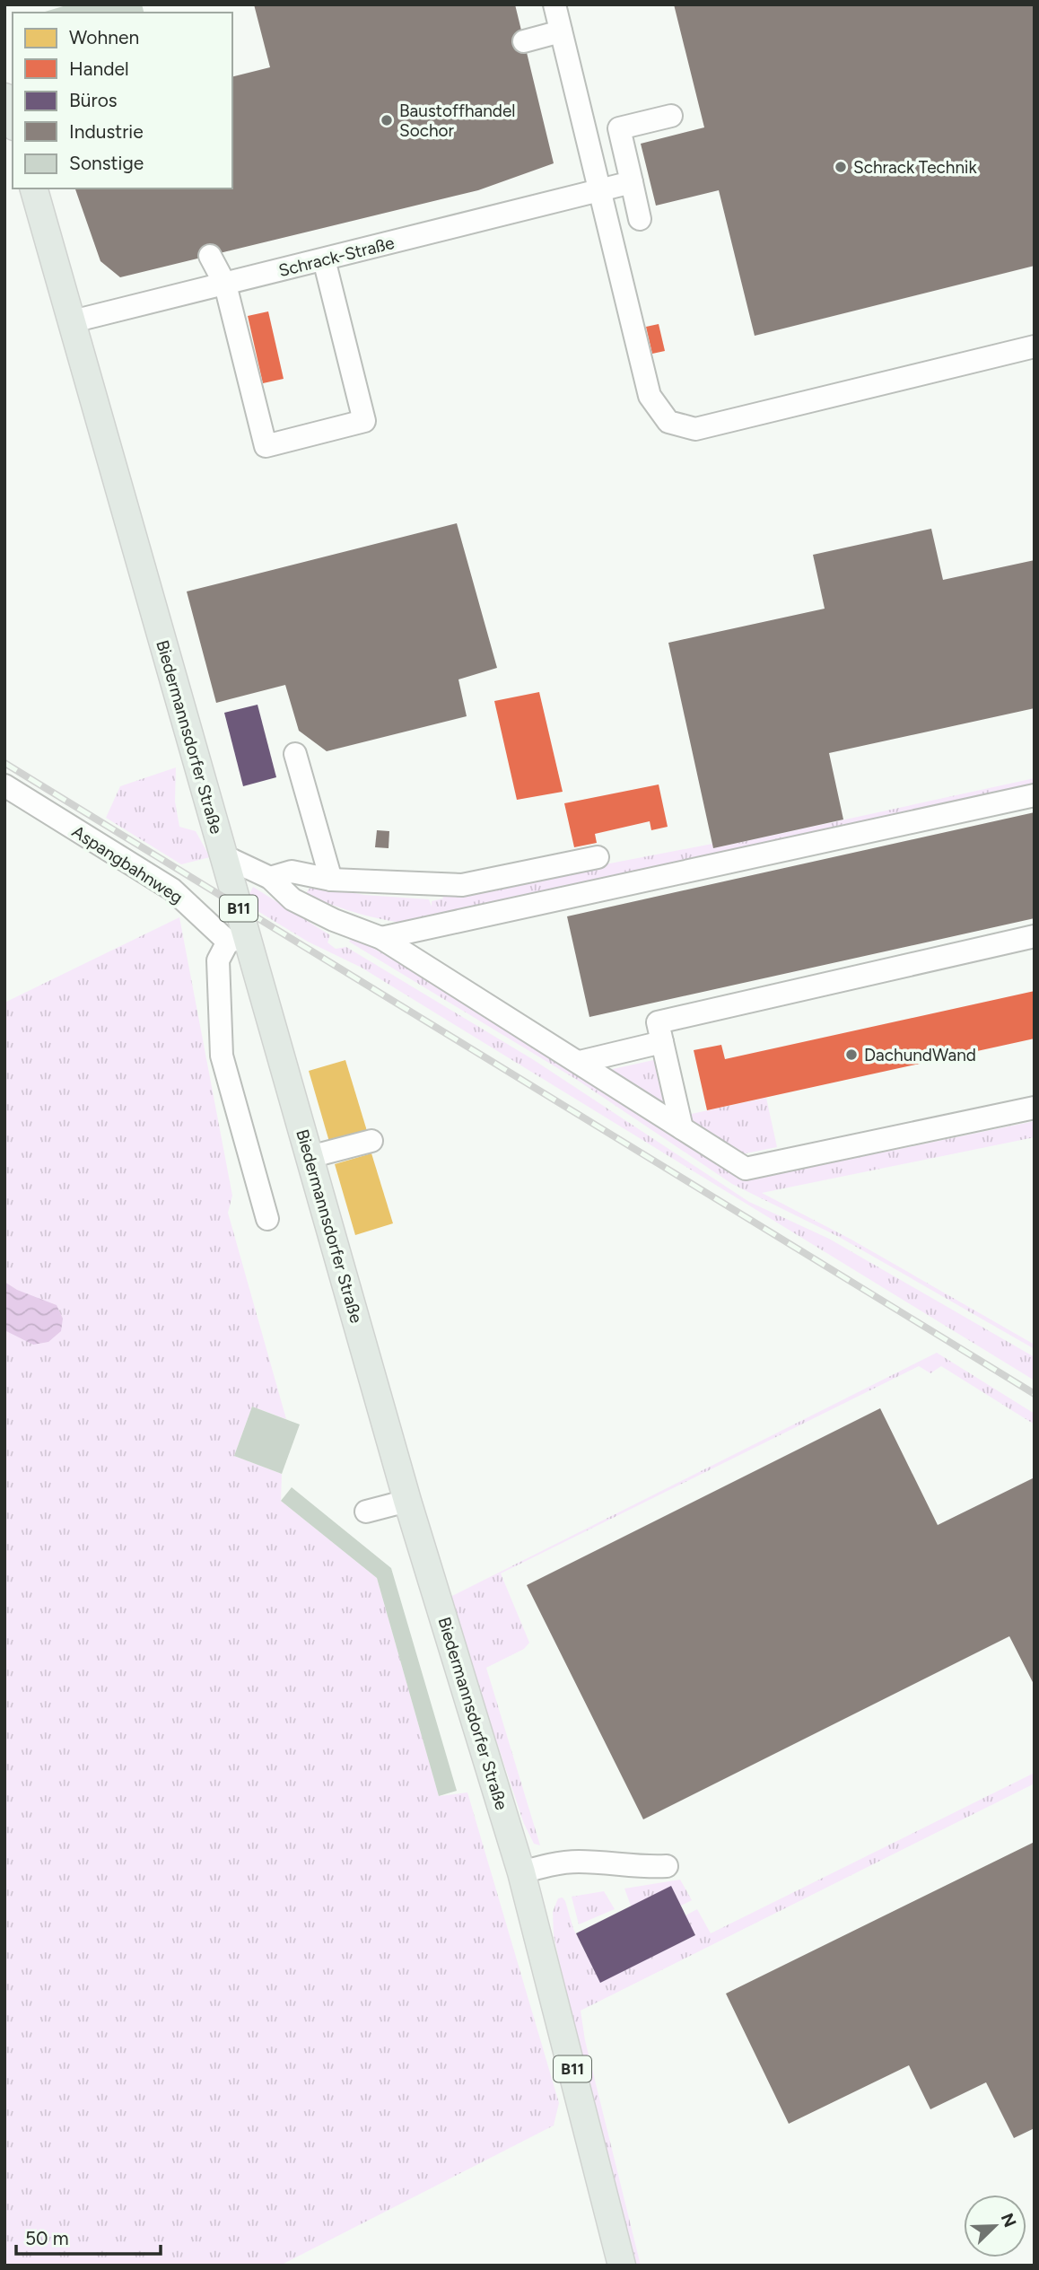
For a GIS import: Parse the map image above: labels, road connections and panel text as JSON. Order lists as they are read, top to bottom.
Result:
{
  "streets": {
    "main road": ["Biedermannsdorfer Straße", "B11"],
    "street": ["Schrack-Straße", "Aspangbahnweg"]
  },
  "crossings": [
    ["Schrack-Straße", "Biedermannsdorfer Straße"],
    ["Biedermannsdorfer Straße", "Aspangbahnweg"]
  ],
  "places": ["Baustoffhandel Sochor", "Schrack Technik", "DachundWand"],
  "legend": [
    "Wohnen",
    "Handel",
    "Büros",
    "Industrie",
    "Sonstige"
  ],
  "scale_bar": "50 m",
  "north": "top right"
}
